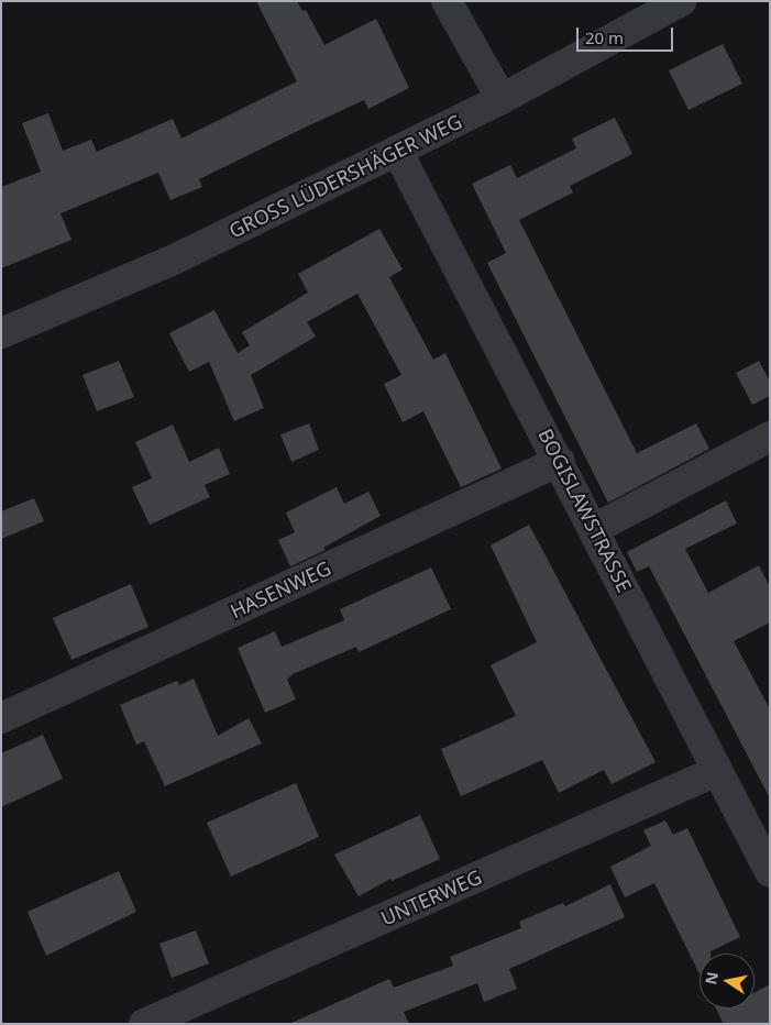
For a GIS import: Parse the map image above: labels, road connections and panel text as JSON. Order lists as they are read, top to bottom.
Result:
{
  "streets": {
    "street": [
      "GROSS LÜDERSHÄGER WEG",
      "BOGISLAWSTRASSE",
      "HASENWEG",
      "UNTERWEG"
    ]
  },
  "crossings": [
    ["GROSS LÜDERSHÄGER WEG", "BOGISLAWSTRASSE"],
    ["BOGISLAWSTRASSE", "HASENWEG"],
    ["BOGISLAWSTRASSE", "UNTERWEG"]
  ],
  "scale_bar": "20 m",
  "north": "left"
}
